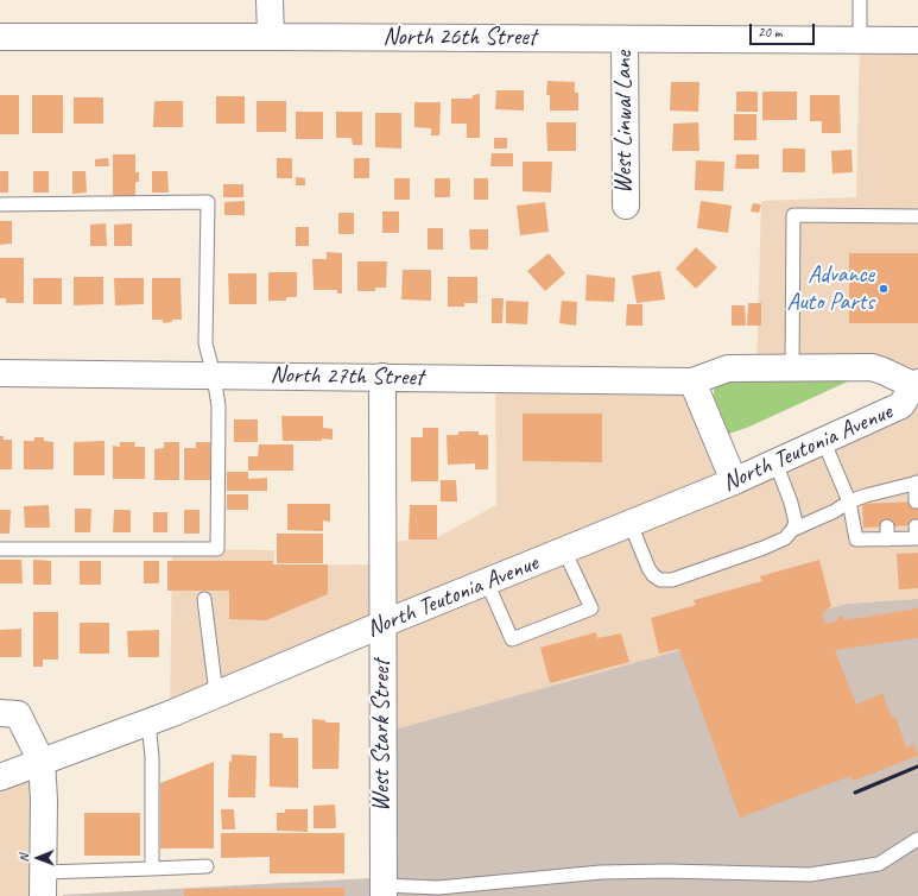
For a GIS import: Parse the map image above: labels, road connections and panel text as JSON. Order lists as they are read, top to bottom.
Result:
{
  "streets": {
    "street": [
      "North 26th Street",
      "West Linwal Lane",
      "North 27th Street",
      "North Teutonia Avenue",
      "West Stark Street"
    ]
  },
  "crossings": [
    ["North 26th Street", "West Linwal Lane"],
    ["North 27th Street", "North Teutonia Avenue"],
    ["North 27th Street", "West Stark Street"],
    ["North Teutonia Avenue", "West Stark Street"]
  ],
  "places": ["Advance Auto Parts"],
  "scale_bar": "20 m",
  "north": "left"
}
